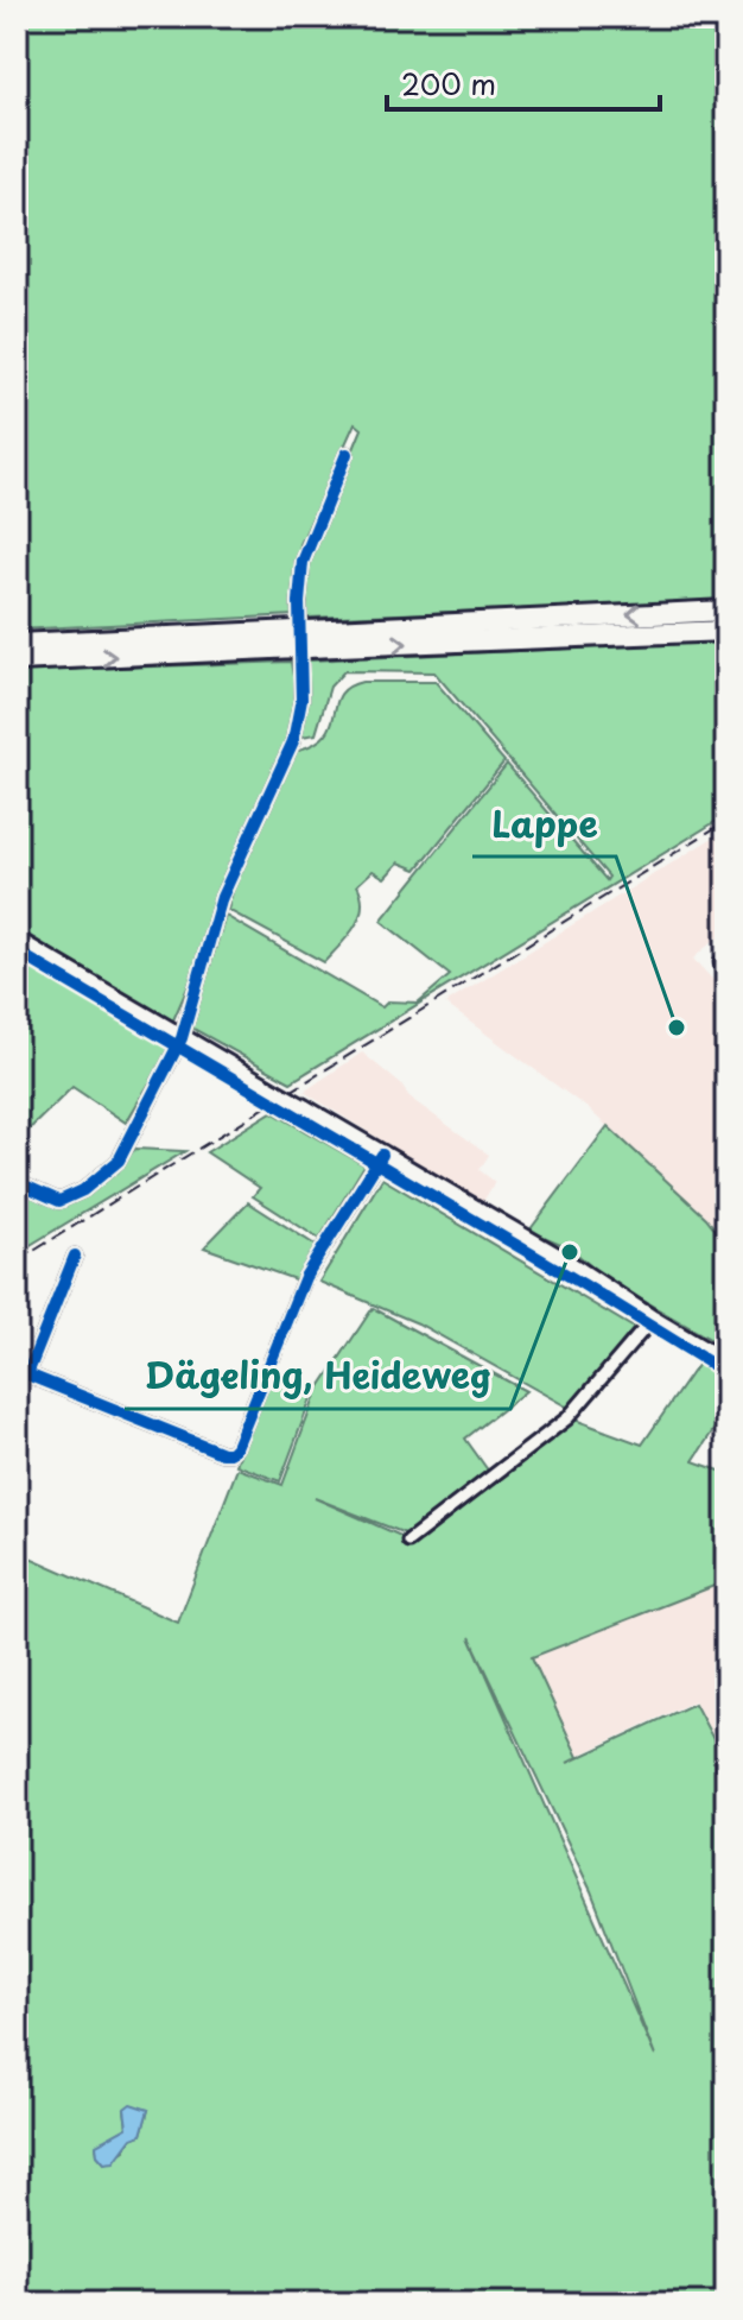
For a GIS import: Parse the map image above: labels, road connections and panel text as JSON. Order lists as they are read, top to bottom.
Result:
{
  "places": ["Lappe", "Dägeling, Heideweg"],
  "scale_bar": "200 m"
}
